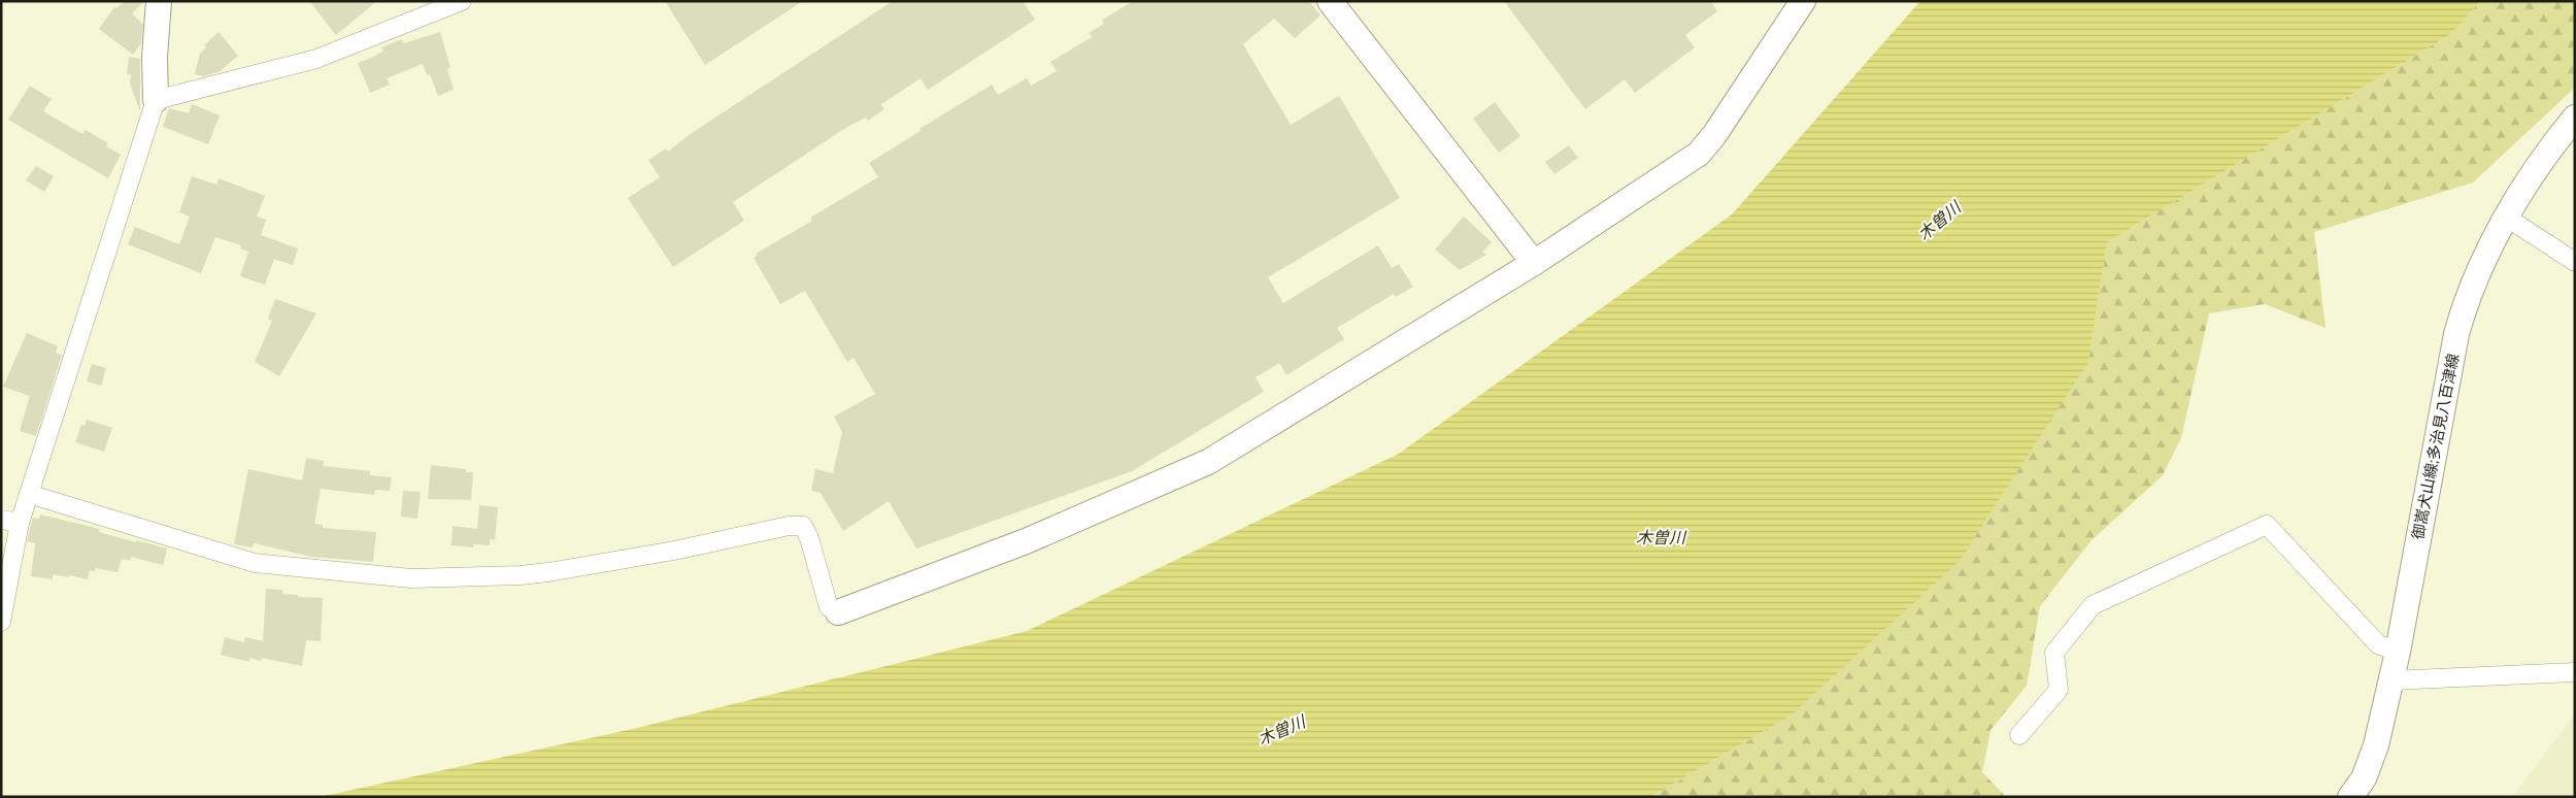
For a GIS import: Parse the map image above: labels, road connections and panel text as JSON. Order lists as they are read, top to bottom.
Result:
{
  "streets": {
    "street": ["御嵩犬山線;多治見八百津線"]
  },
  "water": ["木曽川"]
}
